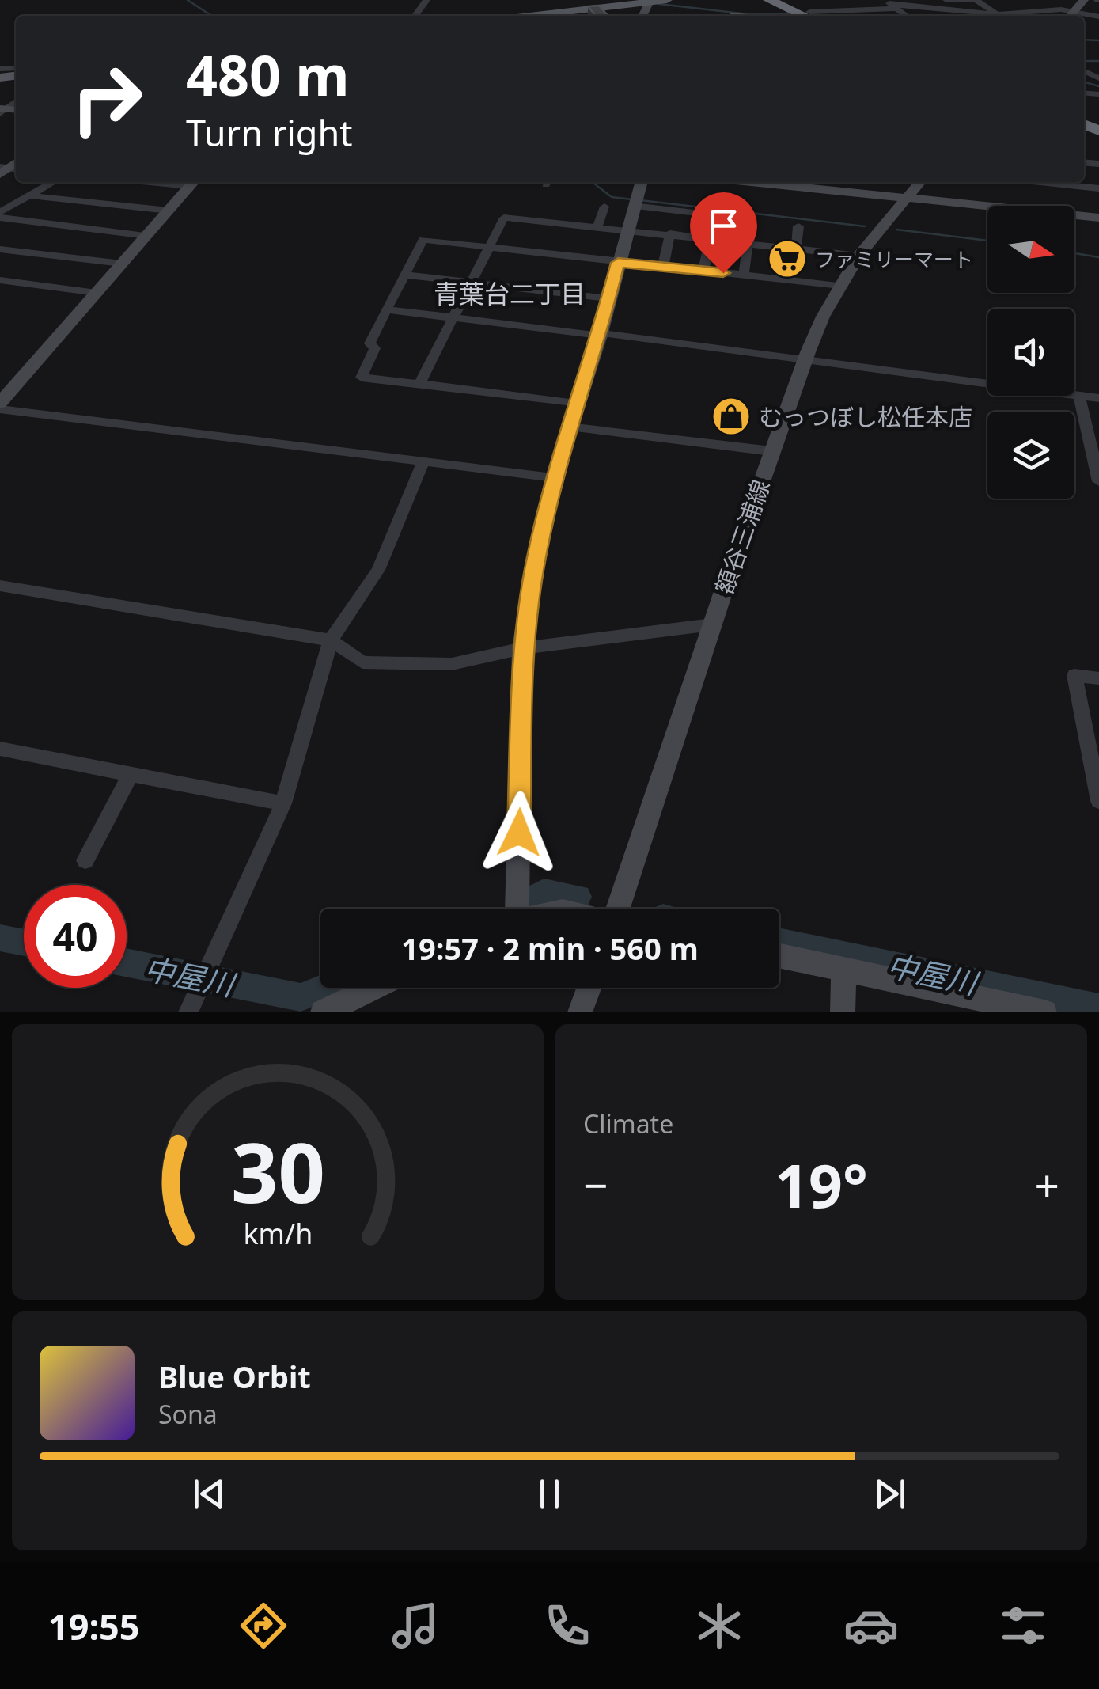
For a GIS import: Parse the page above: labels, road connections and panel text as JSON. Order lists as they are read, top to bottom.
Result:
{
  "streets": {
    "street": ["額谷三浦線"]
  },
  "districts": ["青葉台二丁目"],
  "water": ["中屋川"],
  "places": {
    "supermarket": ["ファミリーマート"],
    "shop": ["むっつぼし松任本店"]
  },
  "north": "right",
  "page": {
    "turn": ["480 m", "Turn right"],
    "limit": "40",
    "trip": "19:57 · 2 min · 560 m",
    "tile": "Climate",
    "heat": ["−", "19°", "+"],
    "song": ["Blue Orbit", "Sona"],
    "tabs": "19:55",
    "gauge": ["30", "km/h"]
  }
}
